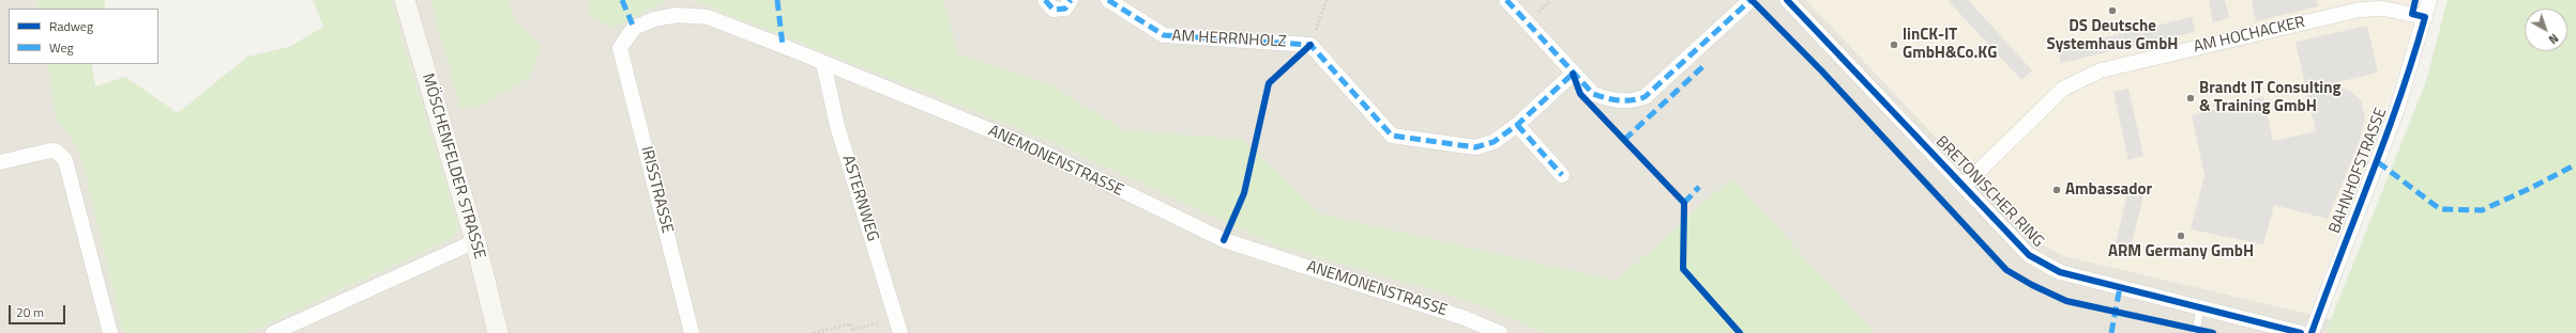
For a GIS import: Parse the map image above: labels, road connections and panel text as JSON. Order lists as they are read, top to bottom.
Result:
{
  "streets": {
    "street": [
      "AM HOCHACKER",
      "AM HERRNHOLZ",
      "ANEMONENSTRASSE",
      "MÖSCHENFELDER STRASSE",
      "BAHNHOFSTRASSE",
      "IRISSTRASSE",
      "BRETONISCHER RING",
      "ASTERNWEG"
    ]
  },
  "crossings": [
    ["AM HOCHACKER", "BAHNHOFSTRASSE"],
    ["AM HOCHACKER", "BRETONISCHER RING"],
    ["ANEMONENSTRASSE", "IRISSTRASSE"],
    ["ANEMONENSTRASSE", "ASTERNWEG"]
  ],
  "places": [
    "DS Deutsche Systemhaus GmbH",
    "linCK-IT GmbH&Co.KG",
    "Brandt IT Consulting & Training GmbH",
    "Ambassador",
    "ARM Germany GmbH"
  ],
  "legend": ["Radweg", "Weg"],
  "scale_bar": "20 m",
  "north": "bottom right"
}
